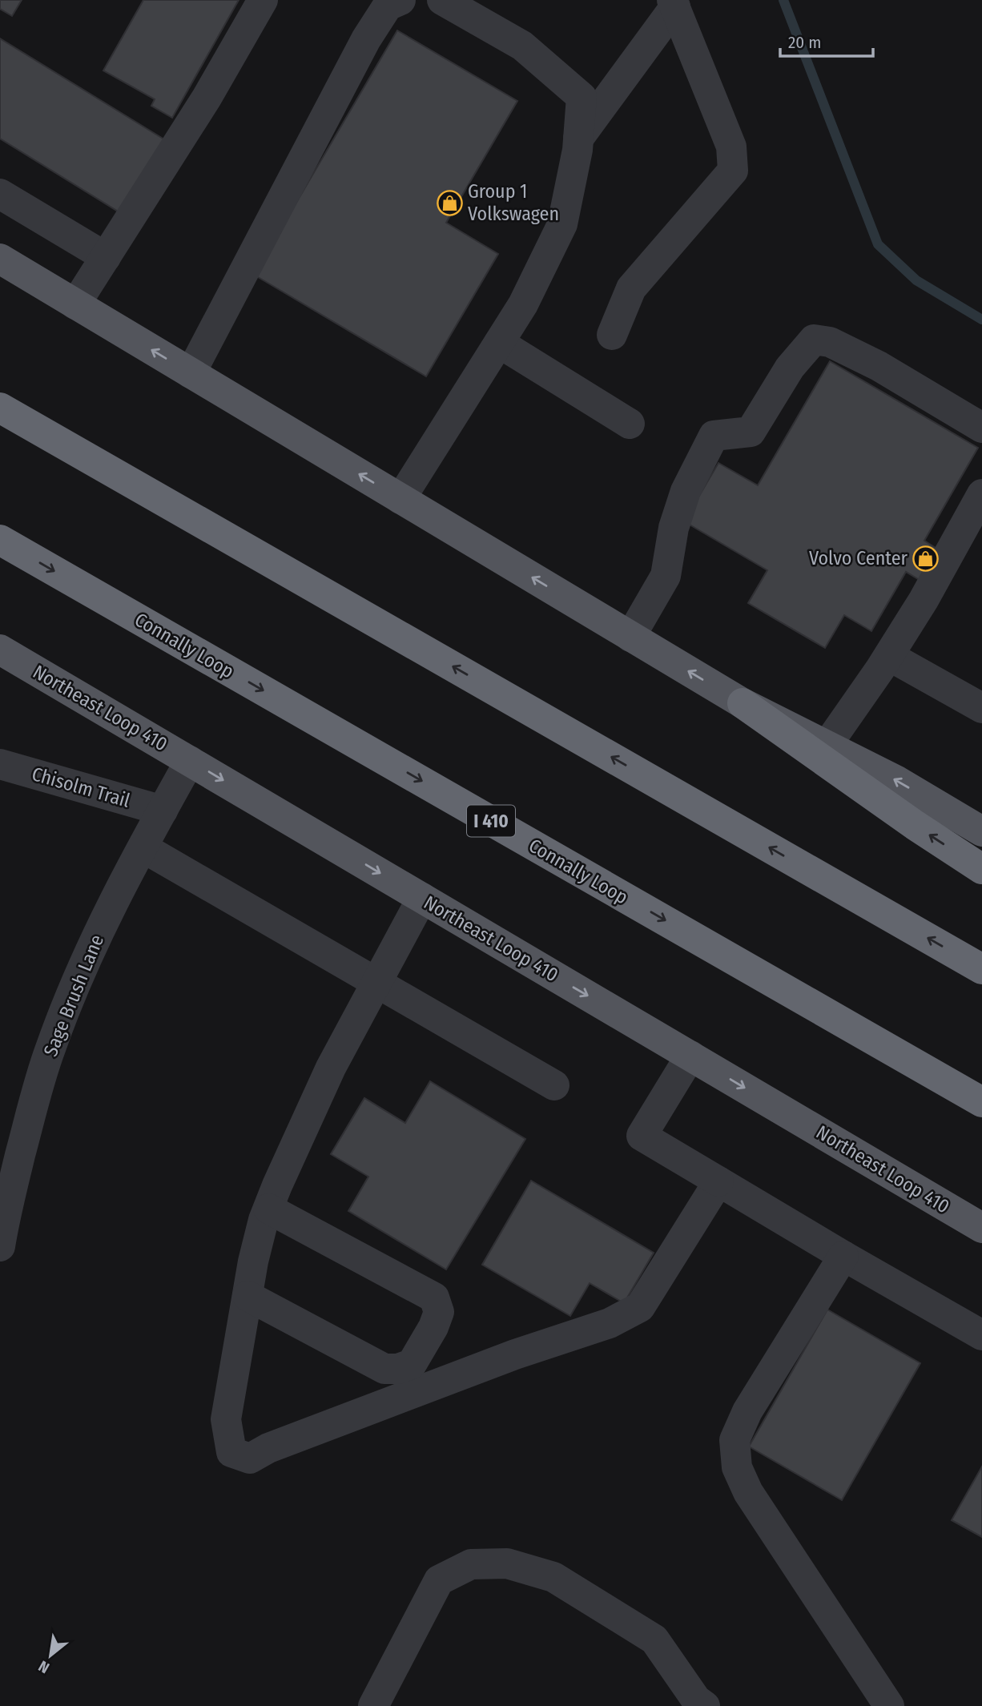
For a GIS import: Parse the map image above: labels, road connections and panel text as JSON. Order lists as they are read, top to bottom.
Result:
{
  "streets": {
    "highway": ["Connally Loop", "I 410"],
    "main road": ["Northeast Loop 410"],
    "street": ["Chisolm Trail", "Sage Brush Lane"]
  },
  "crossings": [
    ["Northeast Loop 410", "Sage Brush Lane"],
    ["Chisolm Trail", "Sage Brush Lane"]
  ],
  "one_way": ["Northeast Loop 410"],
  "places": {
    "shop": ["Group 1 Volkswagen", "Volvo Center"]
  },
  "scale_bar": "20 m",
  "north": "bottom left"
}
